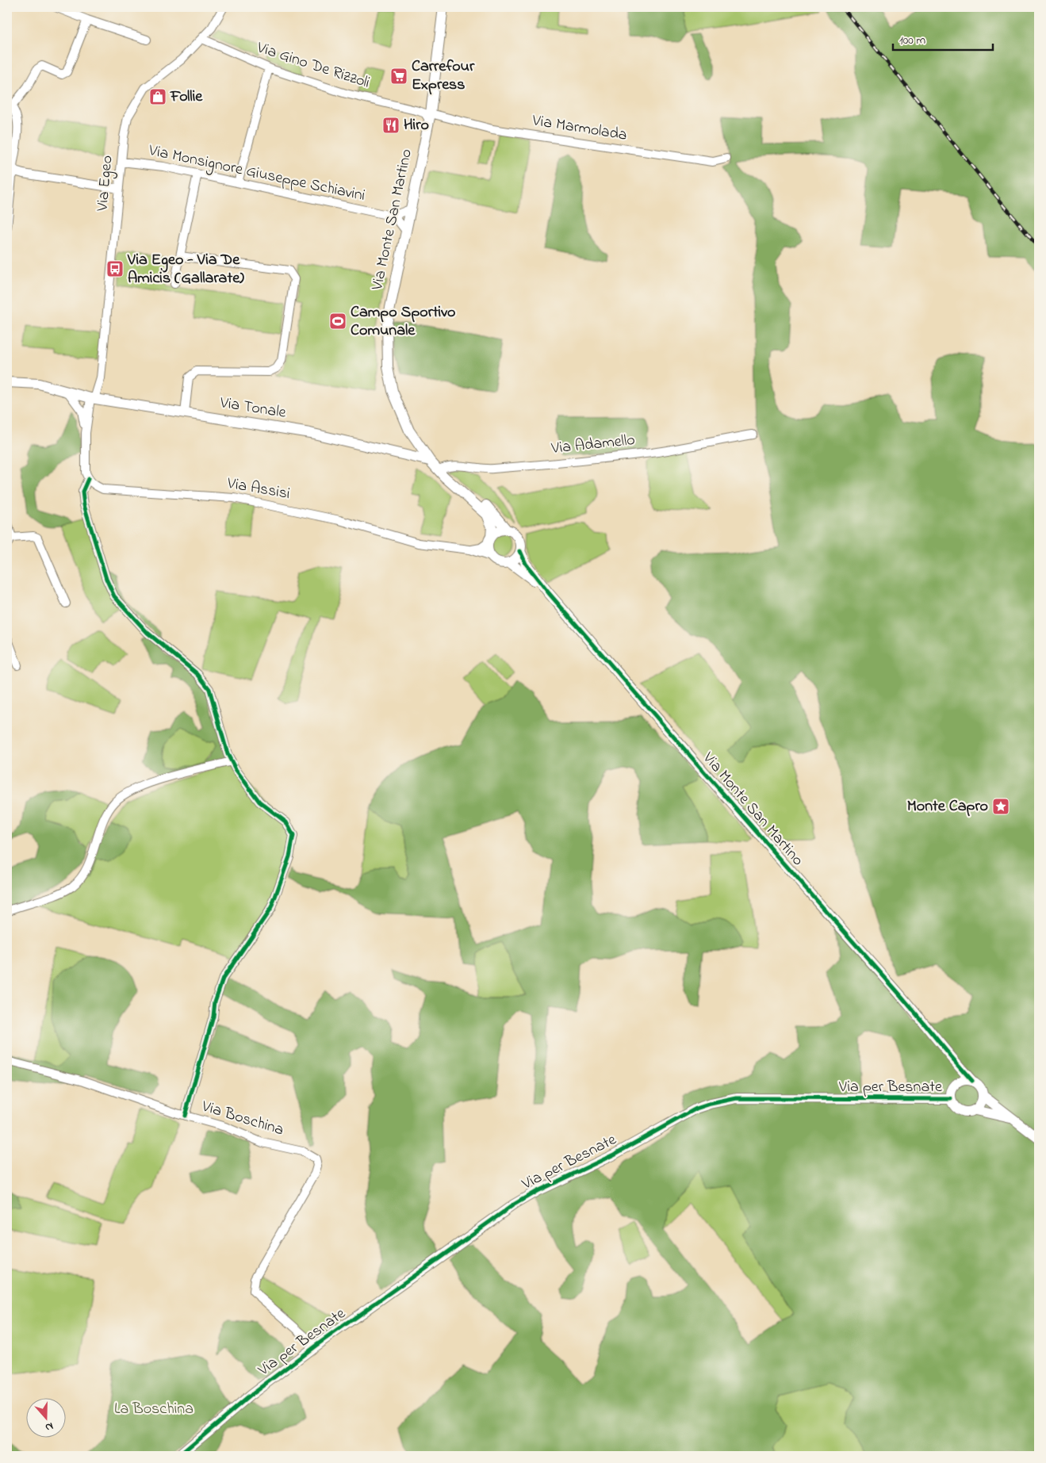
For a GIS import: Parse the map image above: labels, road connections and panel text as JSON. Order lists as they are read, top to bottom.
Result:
{
  "streets": {
    "street": [
      "Via Gino De Rizzoli",
      "Via Marmolada",
      "Via Monsignore Giuseppe Schiavini",
      "Via Egeo",
      "Via Monte San Martino",
      "Via Tonale",
      "Via Adamello",
      "Via Assisi",
      "Via per Besnate",
      "Via Boschina"
    ]
  },
  "crossings": [
    ["Via Gino De Rizzoli", "Via Marmolada"],
    ["Via Gino De Rizzoli", "Via Egeo"],
    ["Via Gino De Rizzoli", "Via Monte San Martino"],
    ["Via Marmolada", "Via Monte San Martino"],
    ["Via Monsignore Giuseppe Schiavini", "Via Egeo"],
    ["Via Monsignore Giuseppe Schiavini", "Via Monte San Martino"],
    ["Via Egeo", "Via Tonale"],
    ["Via Monte San Martino", "Via Tonale"],
    ["Via Monte San Martino", "Via Adamello"],
    ["Via Monte San Martino", "Via Assisi"],
    ["Via Monte San Martino", "Via per Besnate"],
    ["Via per Besnate", "Via Boschina"]
  ],
  "parks": ["La Boschina"],
  "places": {
    "supermarket": ["Carrefour Express"],
    "shop": ["Follie"],
    "restaurant": ["Hiro"],
    "bus stop": ["Via Egeo - Via De Amicis (Gallarate)"],
    "sports": ["Campo Sportivo Comunale"],
    "place": ["Monte Capro"]
  },
  "scale_bar": "100 m",
  "north": "bottom"
}
